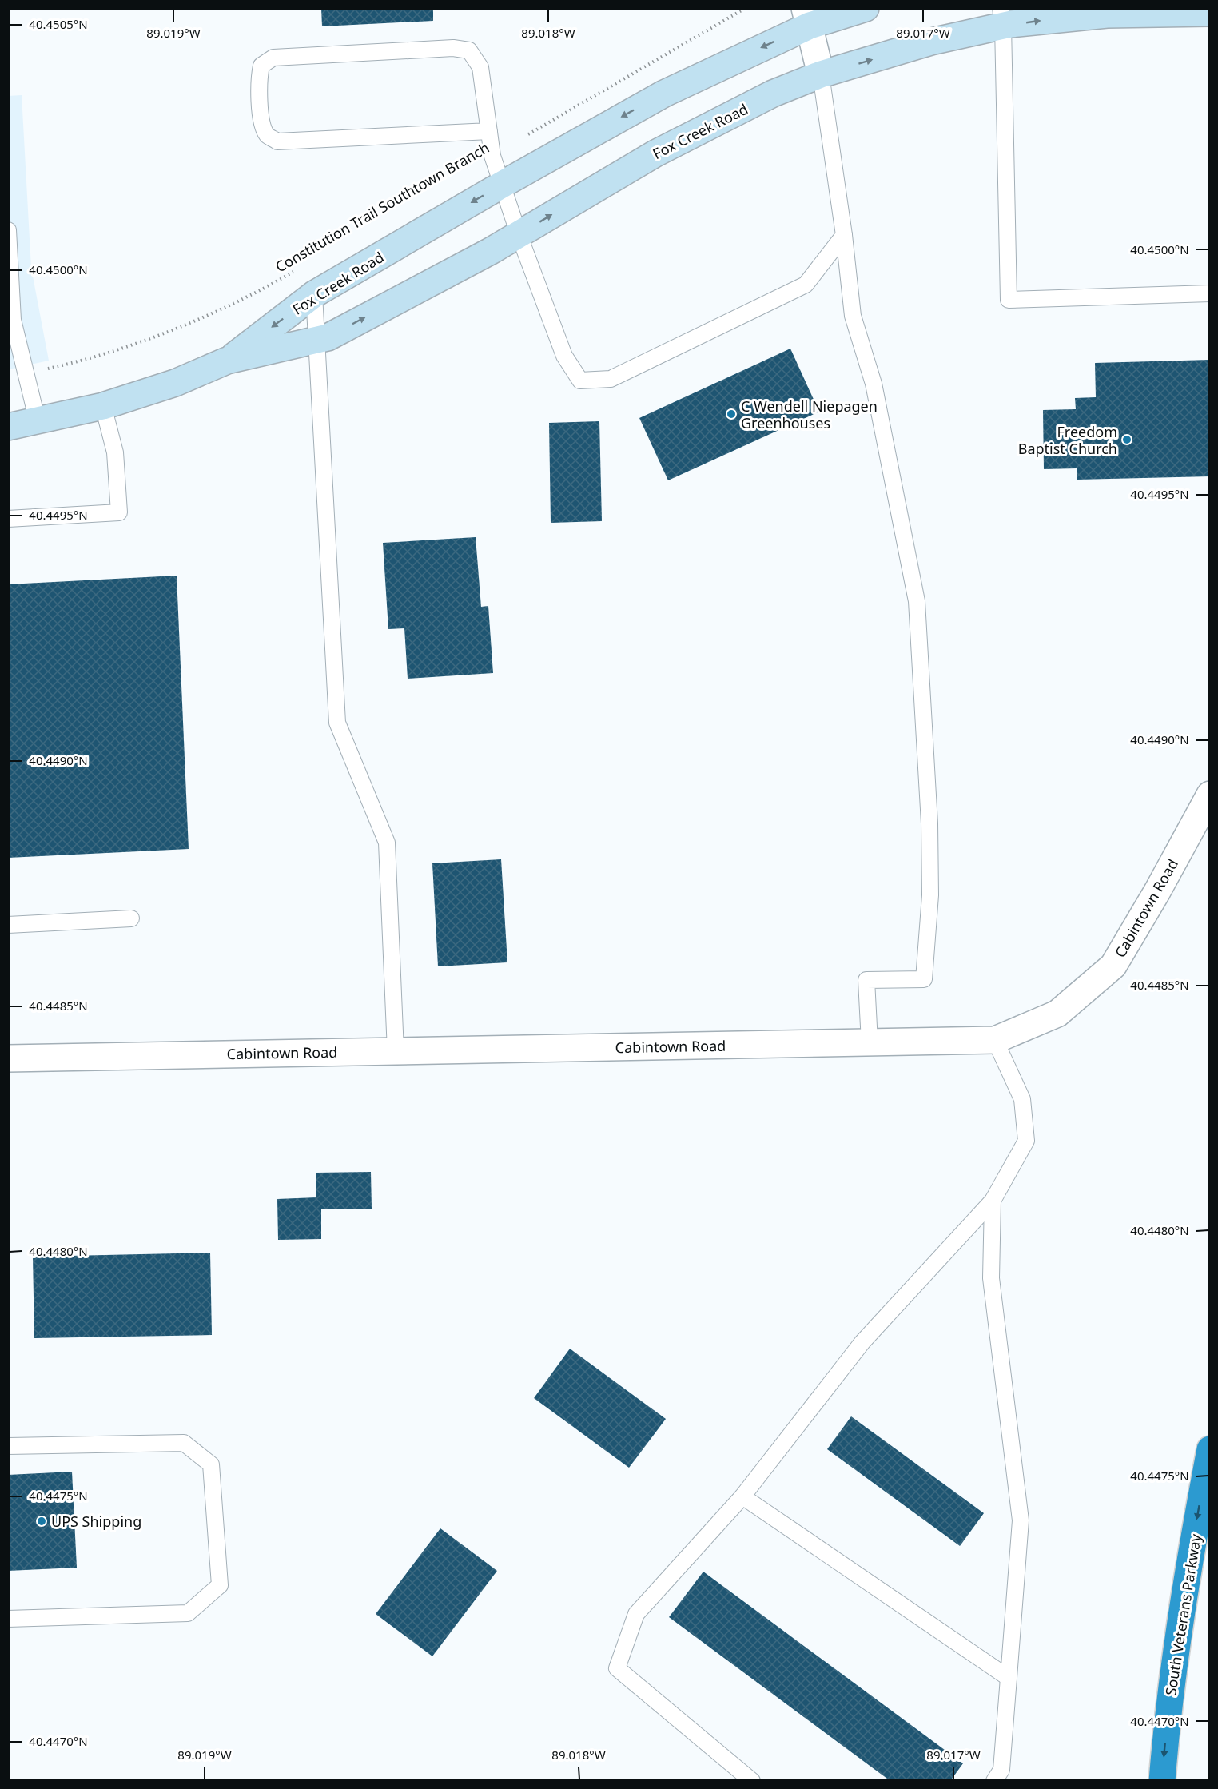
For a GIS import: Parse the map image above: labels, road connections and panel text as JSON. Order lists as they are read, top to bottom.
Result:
{
  "streets": {
    "highway": ["South Veterans Parkway"],
    "main road": ["Fox Creek Road"],
    "street": ["Cabintown Road"],
    "path": ["Constitution Trail Southtown Branch"]
  },
  "one_way": ["South Veterans Parkway"],
  "places": ["C Wendell Niepagen Greenhouses", "Freedom Baptist Church", "UPS Shipping"],
  "coordinates": [
    "40.4505°N",
    "89.019°W",
    "89.018°W",
    "89.017°W",
    "40.4500°N",
    "40.4495°N",
    "40.4490°N",
    "40.4485°N",
    "40.4480°N",
    "40.4475°N",
    "40.4470°N"
  ]
}
